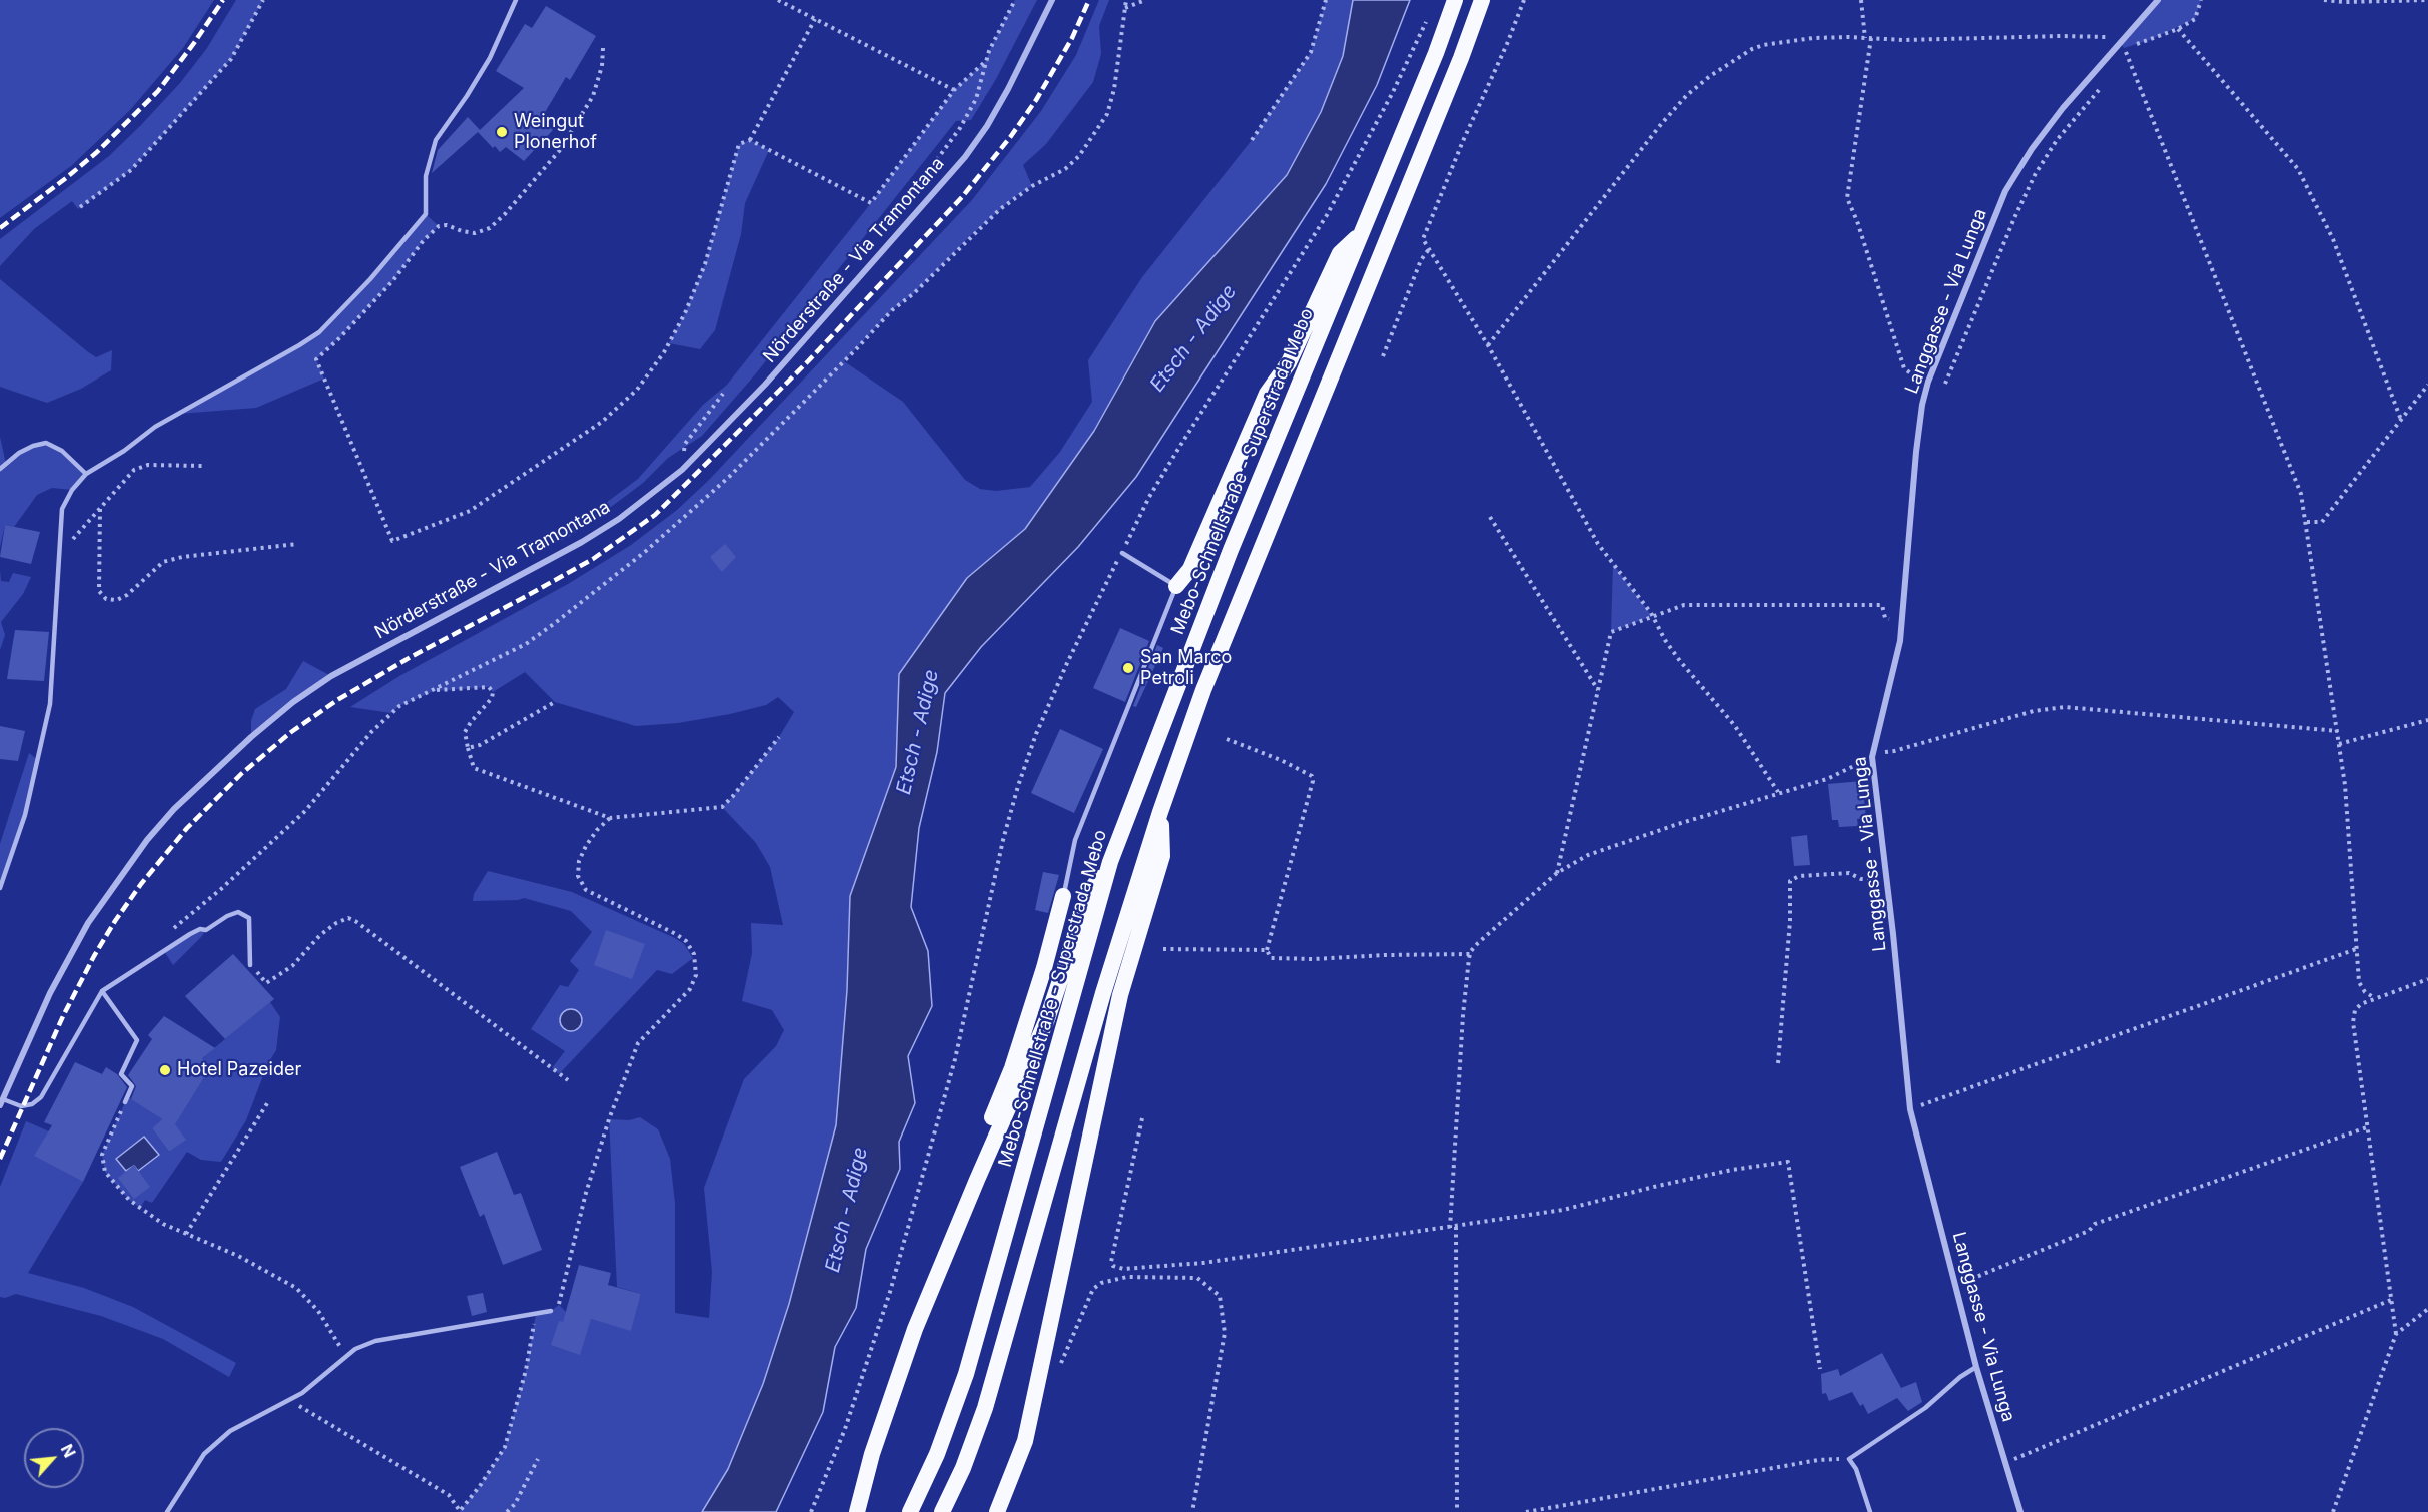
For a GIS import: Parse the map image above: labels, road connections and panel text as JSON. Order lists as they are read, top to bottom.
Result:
{
  "streets": {
    "highway": ["Mebo-Schnellstraße - Superstrada Mebo"],
    "street": ["Nörderstraße - Via Tramontana", "Langgasse - Via Lunga"]
  },
  "water": ["Etsch - Adige"],
  "places": ["Weingut Plonerhof", "San Marco Petroli", "Hotel Pazeider"],
  "north": "top right"
}
